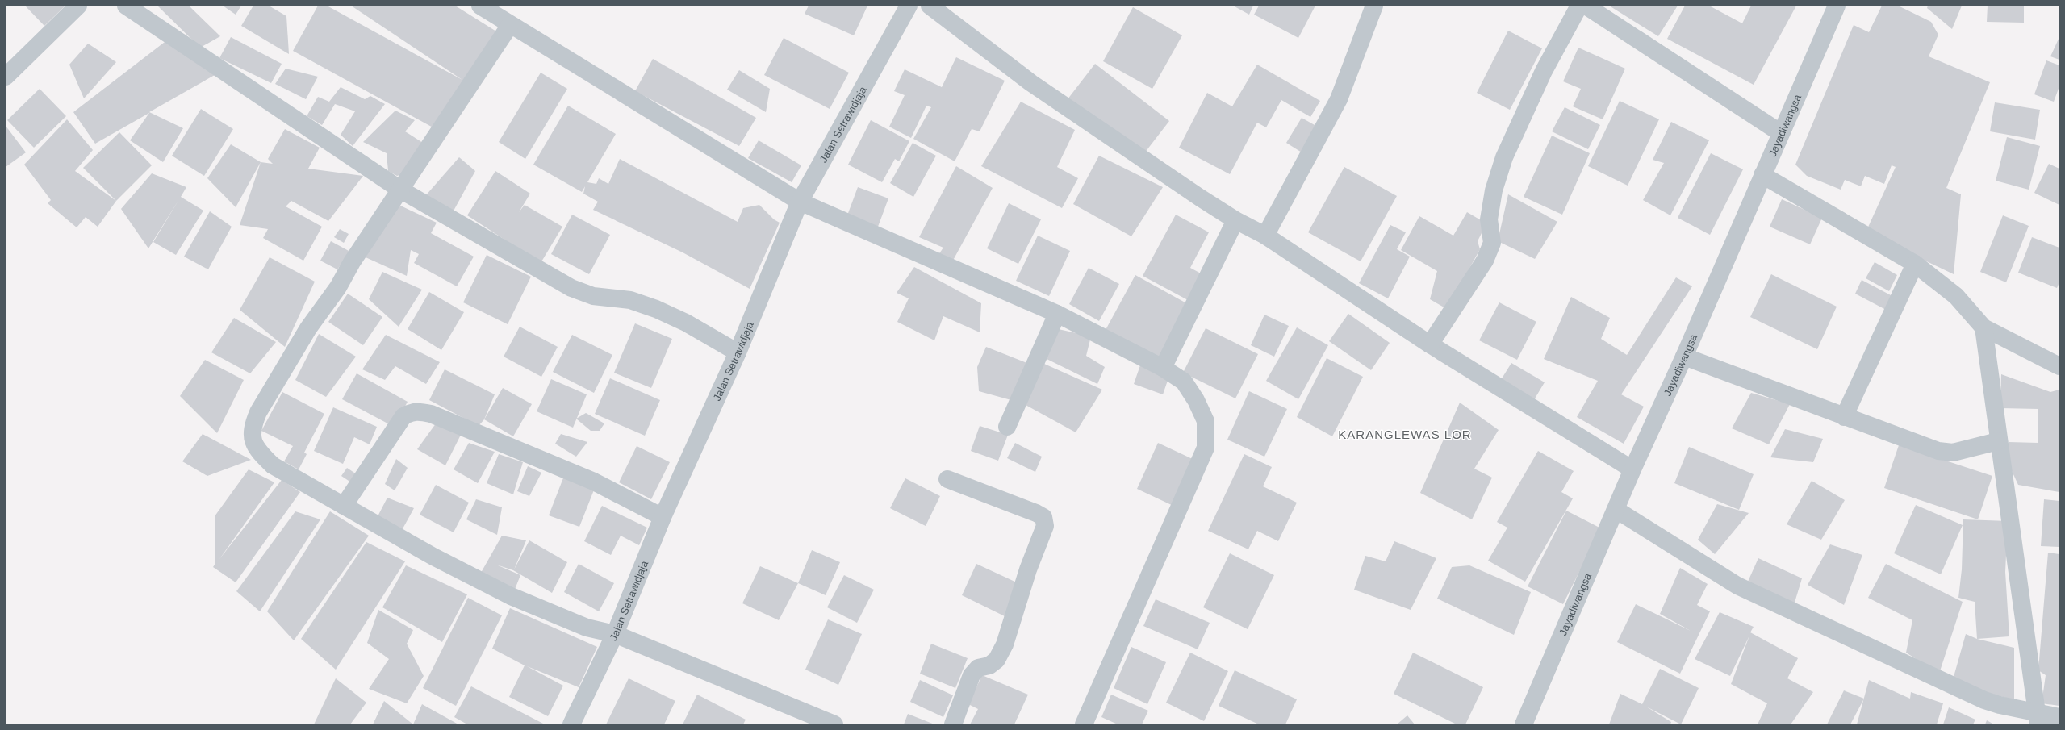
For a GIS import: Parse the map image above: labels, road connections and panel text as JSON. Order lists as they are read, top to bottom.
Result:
{
  "streets": {
    "street": ["Jalan Setrawidjaja", "Jayadiwangsa"]
  },
  "districts": ["KARANGLEWAS LOR"]
}
